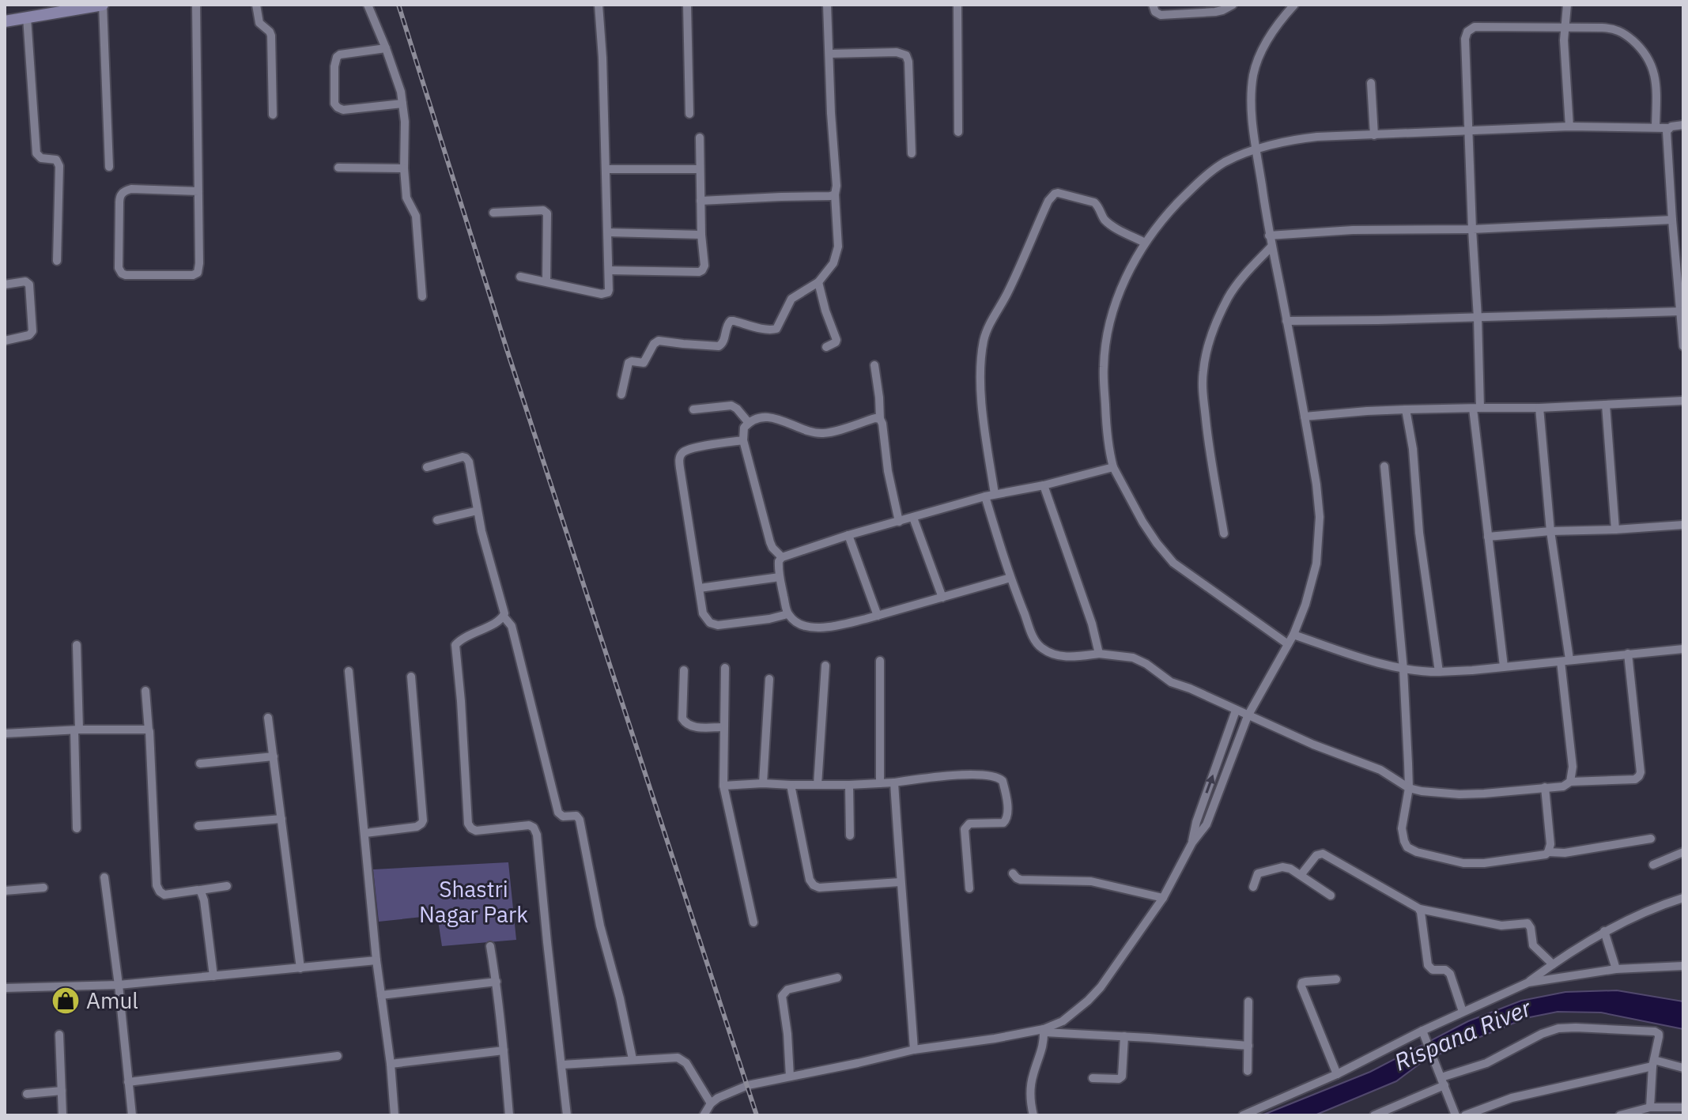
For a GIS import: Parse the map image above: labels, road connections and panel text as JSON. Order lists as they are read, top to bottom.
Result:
{
  "water": ["Rispana River"],
  "parks": ["Shastri Nagar Park"],
  "places": {
    "shop": ["Amul"]
  }
}
